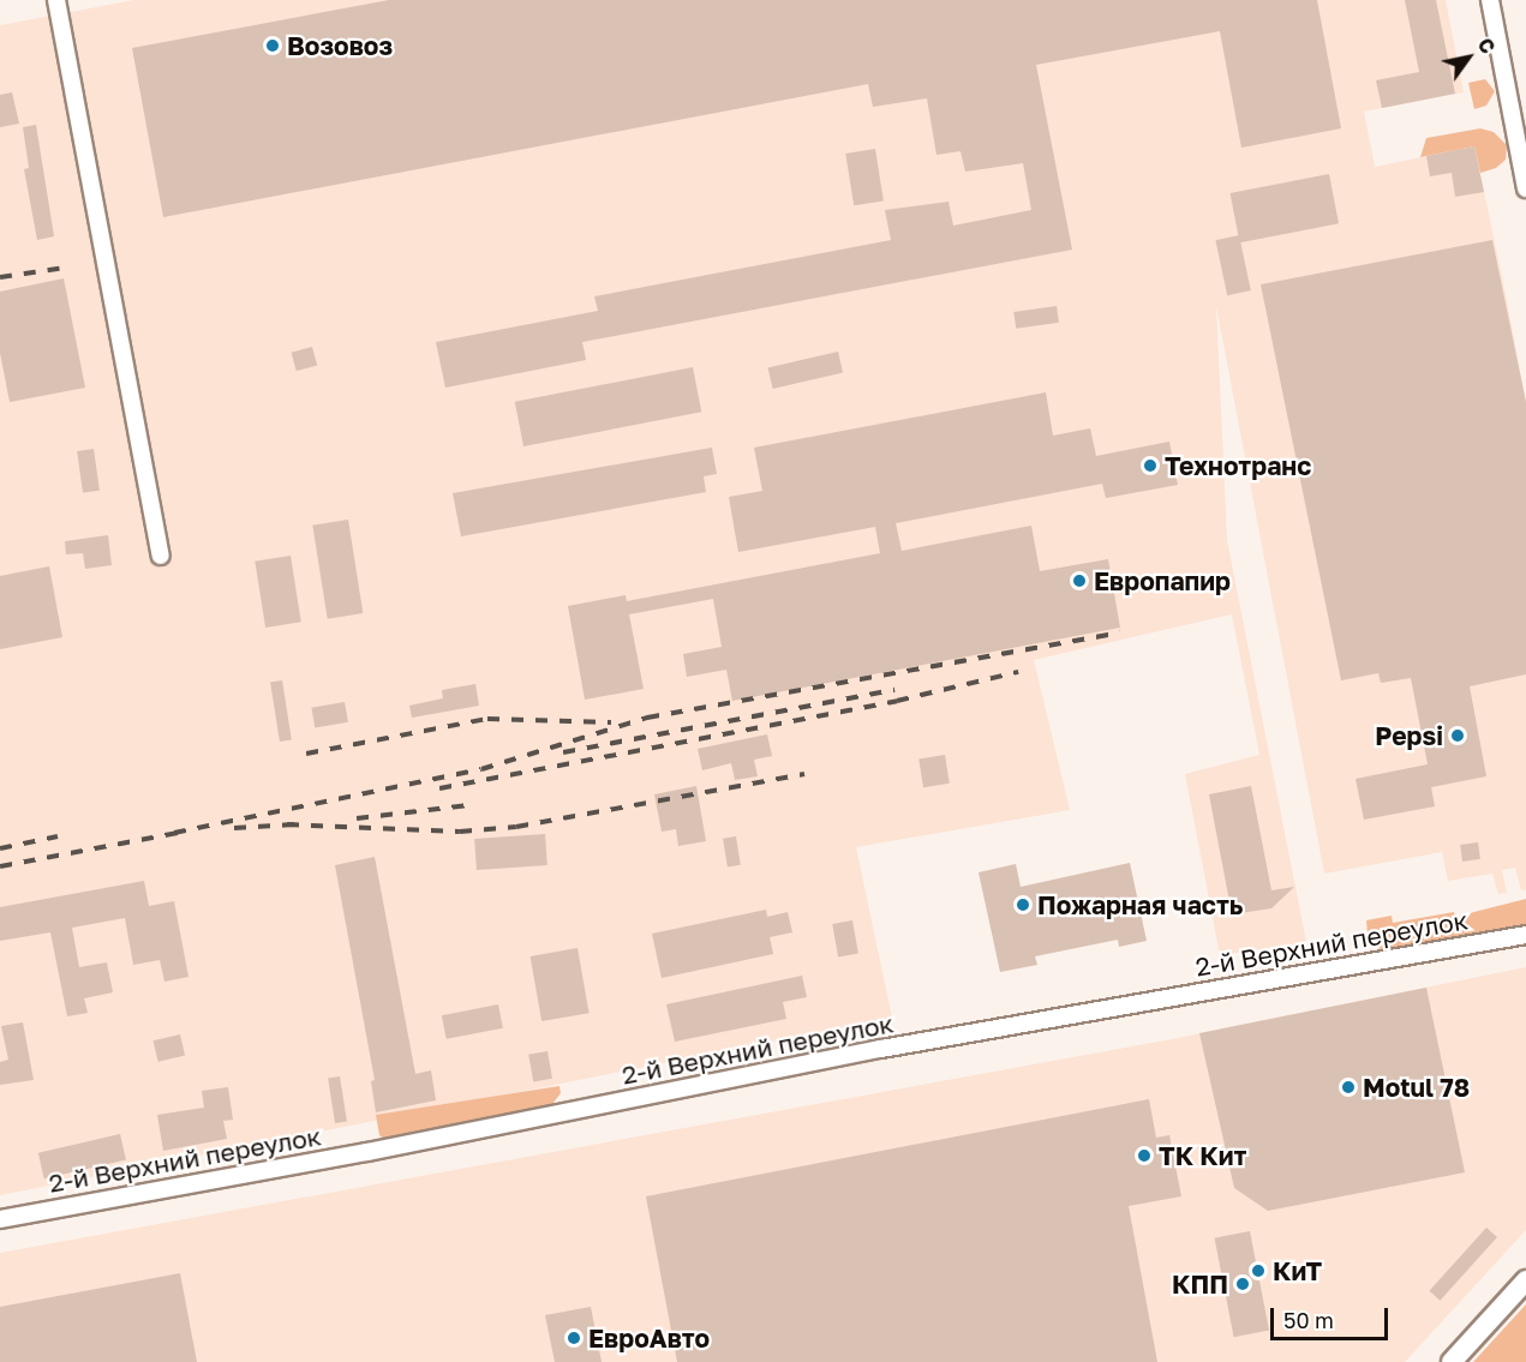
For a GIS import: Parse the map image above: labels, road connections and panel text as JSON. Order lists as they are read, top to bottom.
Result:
{
  "streets": {
    "street": ["2-й Верхний переулок"]
  },
  "places": [
    "Возовоз",
    "Технотранс",
    "Европапир",
    "Pepsi",
    "Пожарная часть",
    "Motul 78",
    "ТК Кит",
    "КиТ",
    "КПП",
    "ЕвроАвто"
  ],
  "scale_bar": "50 m",
  "north": "top right"
}
